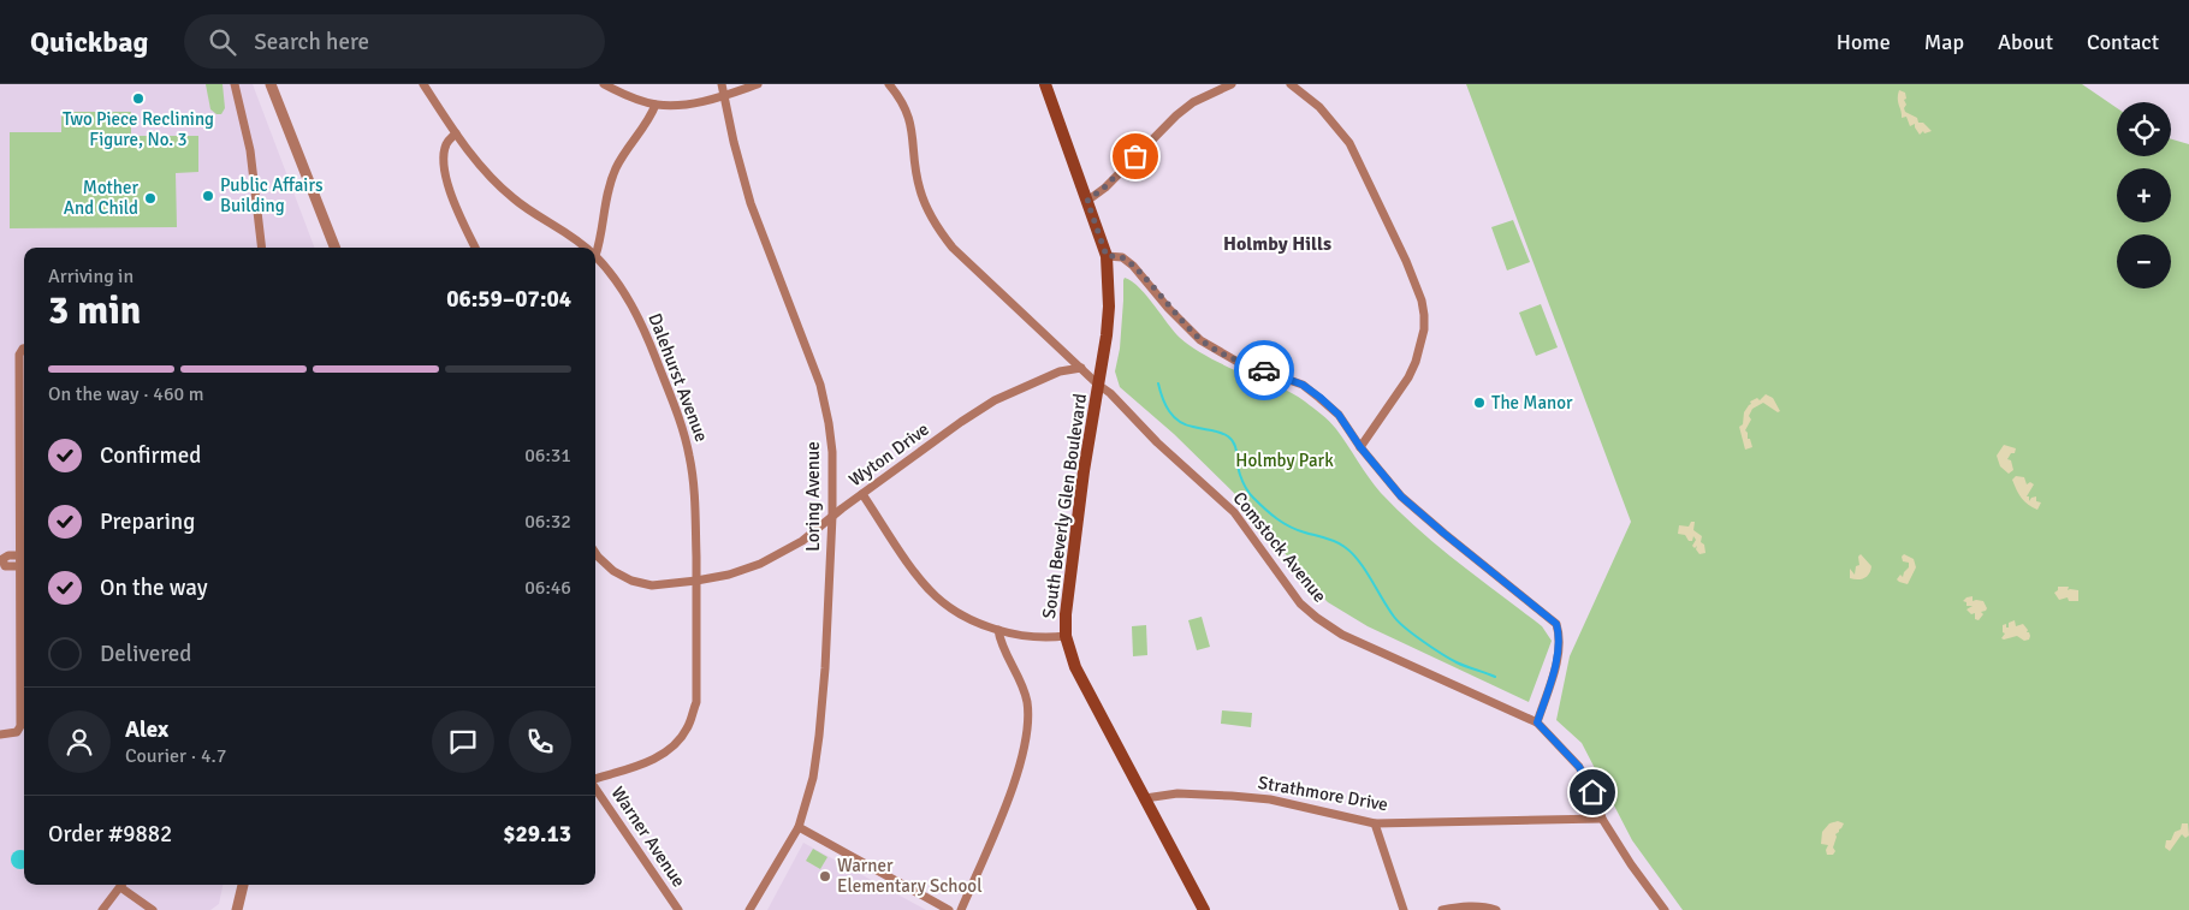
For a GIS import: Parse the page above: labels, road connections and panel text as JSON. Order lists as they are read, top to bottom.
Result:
{
  "streets": {
    "main road": ["South Beverly Glen Boulevard"],
    "street": [
      "Dalehurst Avenue",
      "Wyton Drive",
      "Loring Avenue",
      "Comstock Avenue",
      "Strathmore Drive",
      "Warner Avenue"
    ]
  },
  "crossings": [
    ["Dalehurst Avenue", "Wyton Drive"],
    ["Wyton Drive", "Loring Avenue"],
    ["Wyton Drive", "Comstock Avenue"],
    ["South Beverly Glen Boulevard", "Comstock Avenue"],
    ["South Beverly Glen Boulevard", "Strathmore Drive"],
    ["Comstock Avenue", "Strathmore Drive"]
  ],
  "districts": ["Holmby Hills"],
  "parks": ["Holmby Park"],
  "places": [
    "Two Piece Reclining Figure, No. 3",
    "Public Affairs Building",
    "Mother And Child",
    "The Manor",
    "Warner Elementary School"
  ],
  "page": {
    "header": "Quickbag",
    "search": "Search here",
    "nav": [
      "Home",
      "Map",
      "About",
      "Contact"
    ],
    "map_buttons": ["+", "−"],
    "heading": ["3 min", "Arriving in", "06:59–07:04"],
    "panel": [
      "Alex",
      "Courier · 4.7",
      "Order #9882",
      "$29.13"
    ],
    "bar": "On the way · 460 m",
    "list": [
      ["Confirmed", "06:31"],
      ["Preparing", "06:32"],
      ["On the way", "06:46"],
      "Delivered"
    ]
  }
}
